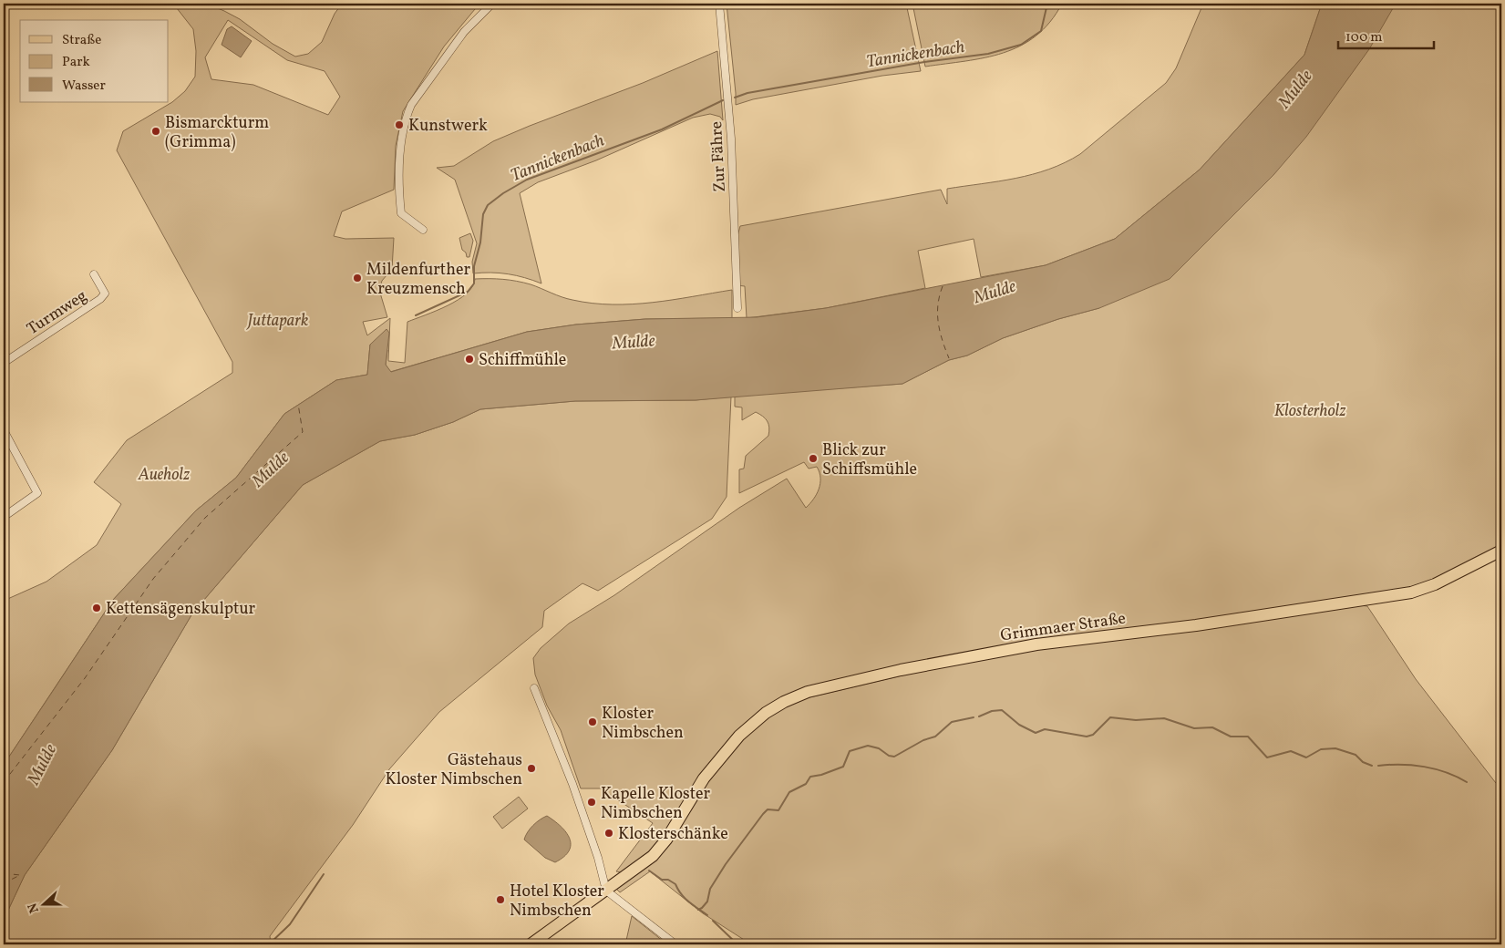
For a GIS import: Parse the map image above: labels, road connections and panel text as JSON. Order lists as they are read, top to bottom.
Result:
{
  "streets": {
    "main road": ["Grimmaer Straße"],
    "street": ["Zur Fähre", "Turmweg"]
  },
  "water": ["Tannickenbach", "Mulde"],
  "parks": ["Juttapark", "Klosterholz", "Aueholz"],
  "places": [
    "Kunstwerk",
    "Bismarckturm (Grimma)",
    "Mildenfurther Kreuzmensch",
    "Schiffmühle",
    "Blick zur Schiffsmühle",
    "Kettensägenskulptur",
    "Kloster Nimbschen",
    "Gästehaus Kloster Nimbschen",
    "Kapelle Kloster Nimbschen",
    "Klosterschänke",
    "Hotel Kloster Nimbschen"
  ],
  "legend": ["Straße", "Park", "Wasser"],
  "scale_bar": "100 m",
  "north": "left"
}
